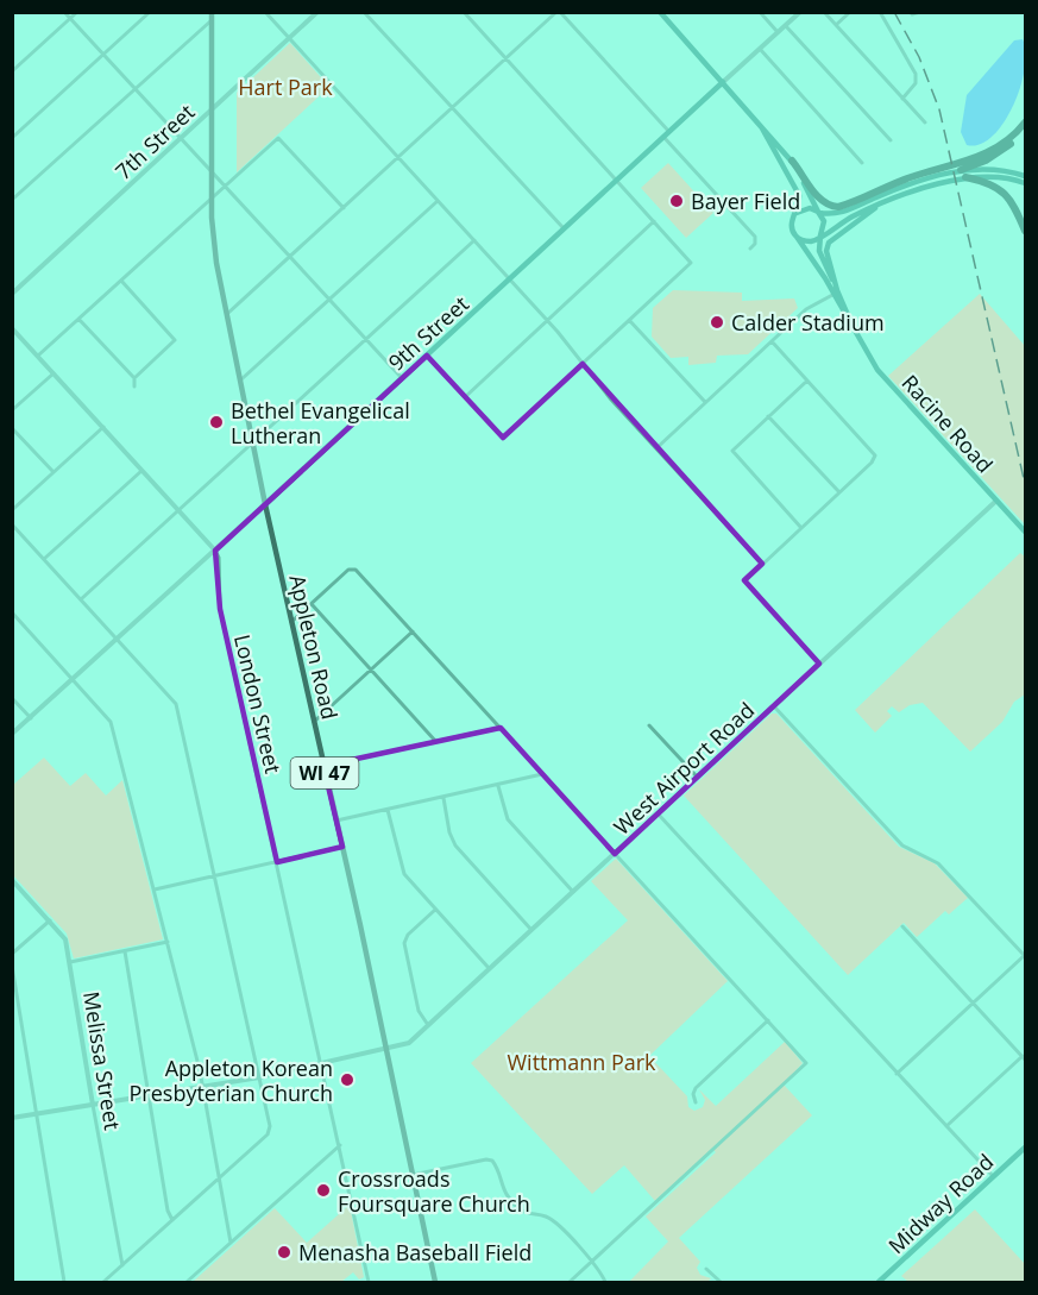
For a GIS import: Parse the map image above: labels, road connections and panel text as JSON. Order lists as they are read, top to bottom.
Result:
{
  "streets": {
    "main road": [
      "9th Street",
      "Racine Road",
      "Appleton Road",
      "WI 47",
      "Midway Road"
    ],
    "street": [
      "7th Street",
      "London Street",
      "West Airport Road",
      "Melissa Street"
    ]
  },
  "crossings": [
    ["7th Street", "Appleton Road"],
    ["9th Street", "Appleton Road"],
    ["9th Street", "London Street"],
    ["Racine Road", "West Airport Road"],
    ["Appleton Road", "West Airport Road"],
    ["London Street", "West Airport Road"],
    ["West Airport Road", "Melissa Street"]
  ],
  "parks": ["Hart Park", "Wittmann Park"],
  "places": [
    "Bayer Field",
    "Calder Stadium",
    "Bethel Evangelical Lutheran",
    "Appleton Korean Presbyterian Church",
    "Crossroads Foursquare Church",
    "Menasha Baseball Field"
  ]
}
